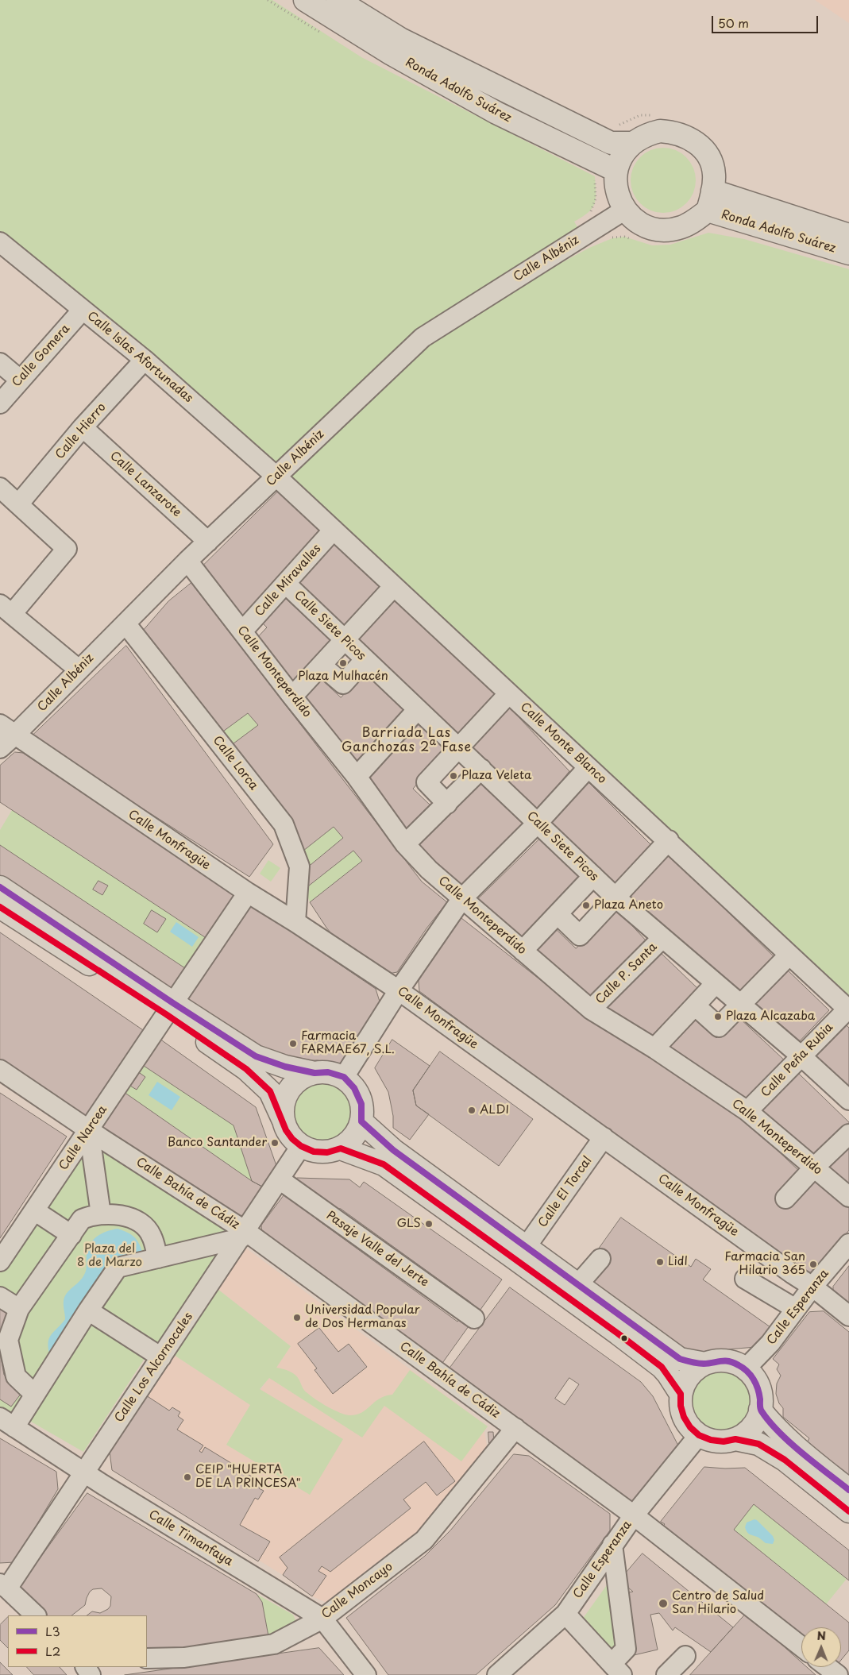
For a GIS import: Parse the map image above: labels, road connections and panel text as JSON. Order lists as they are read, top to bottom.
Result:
{
  "streets": {
    "main road": ["Ronda Adolfo Suárez"],
    "street": [
      "Calle Albéniz",
      "Calle Gomera",
      "Calle Islas Afortunadas",
      "Calle Hierro",
      "Calle Lanzarote",
      "Calle Miravalles",
      "Calle Siete Picos",
      "Calle Monteperdido",
      "Calle Monte Blanco",
      "Calle Lorca",
      "Calle Monfragüe",
      "Calle P. Santa",
      "Calle Peña Rubia",
      "Calle Narcea",
      "Calle El Torcal",
      "Calle Bahía de Cádiz",
      "Pasaje Valle del Jerte",
      "Calle Esperanza",
      "Calle Los Alcornocales",
      "Calle Timanfaya",
      "Calle Moncayo"
    ]
  },
  "crossings": [
    ["Ronda Adolfo Suárez", "Calle Albéniz"],
    ["Calle Albéniz", "Calle Islas Afortunadas"],
    ["Calle Albéniz", "Calle Lanzarote"],
    ["Calle Albéniz", "Calle Monteperdido"],
    ["Calle Albéniz", "Calle Monte Blanco"],
    ["Calle Albéniz", "Calle Lorca"],
    ["Calle Albéniz", "Calle Monfragüe"],
    ["Calle Gomera", "Calle Islas Afortunadas"],
    ["Calle Islas Afortunadas", "Calle Hierro"],
    ["Calle Islas Afortunadas", "Calle Monte Blanco"],
    ["Calle Hierro", "Calle Lanzarote"],
    ["Calle Miravalles", "Calle Siete Picos"],
    ["Calle Miravalles", "Calle Monteperdido"],
    ["Calle Miravalles", "Calle Monte Blanco"],
    ["Calle Siete Picos", "Calle P. Santa"],
    ["Calle Siete Picos", "Calle Peña Rubia"],
    ["Calle Monteperdido", "Calle P. Santa"],
    ["Calle Monteperdido", "Calle Peña Rubia"],
    ["Calle Monte Blanco", "Calle Peña Rubia"],
    ["Calle Lorca", "Calle Monfragüe"],
    ["Calle Monfragüe", "Calle Narcea"],
    ["Calle Monfragüe", "Calle El Torcal"],
    ["Calle Monfragüe", "Calle Esperanza"],
    ["Calle Narcea", "Calle Bahía de Cádiz"],
    ["Calle Bahía de Cádiz", "Calle Esperanza"],
    ["Calle Bahía de Cádiz", "Calle Los Alcornocales"],
    ["Calle Bahía de Cádiz", "Calle Moncayo"],
    ["Pasaje Valle del Jerte", "Calle Los Alcornocales"],
    ["Calle Los Alcornocales", "Calle Timanfaya"],
    ["Calle Timanfaya", "Calle Moncayo"]
  ],
  "districts": ["Barriada Las Ganchozas 2ª Fase"],
  "parks": ["Plaza del 8 de Marzo"],
  "places": [
    "Plaza Mulhacén",
    "Plaza Veleta",
    "Plaza Aneto",
    "Plaza Alcazaba",
    "Farmacia FARMAE67, S.L.",
    "ALDI",
    "Banco Santander",
    "GLS",
    "Lidl",
    "Farmacia San Hilario 365",
    "Universidad Popular de Dos Hermanas",
    "CEIP \"HUERTA DE LA PRINCESA\"",
    "Centro de Salud San Hilario"
  ],
  "lines": ["transit line L3", "transit line L2"],
  "legend": ["L3", "L2"],
  "scale_bar": "50 m",
  "north": "top"
}
